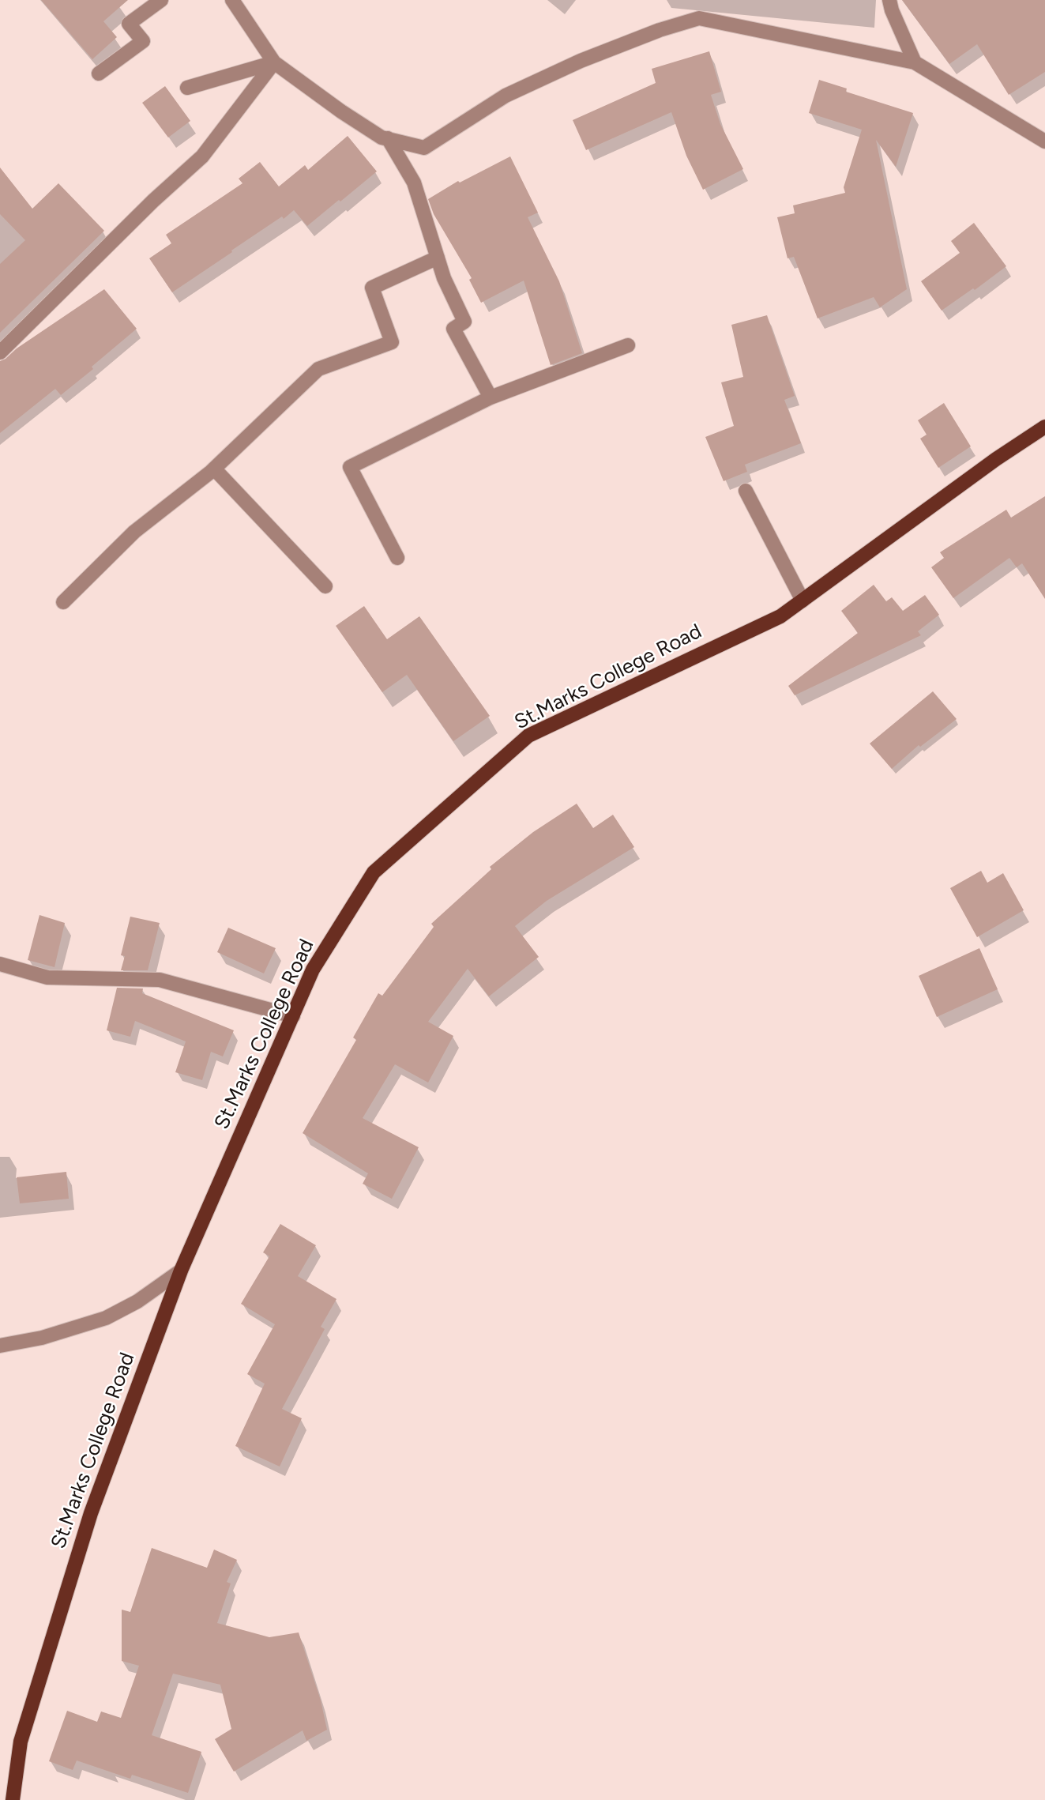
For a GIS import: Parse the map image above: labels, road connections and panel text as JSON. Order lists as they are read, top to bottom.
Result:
{
  "streets": {
    "main road": ["St.Marks College Road"]
  }
}
